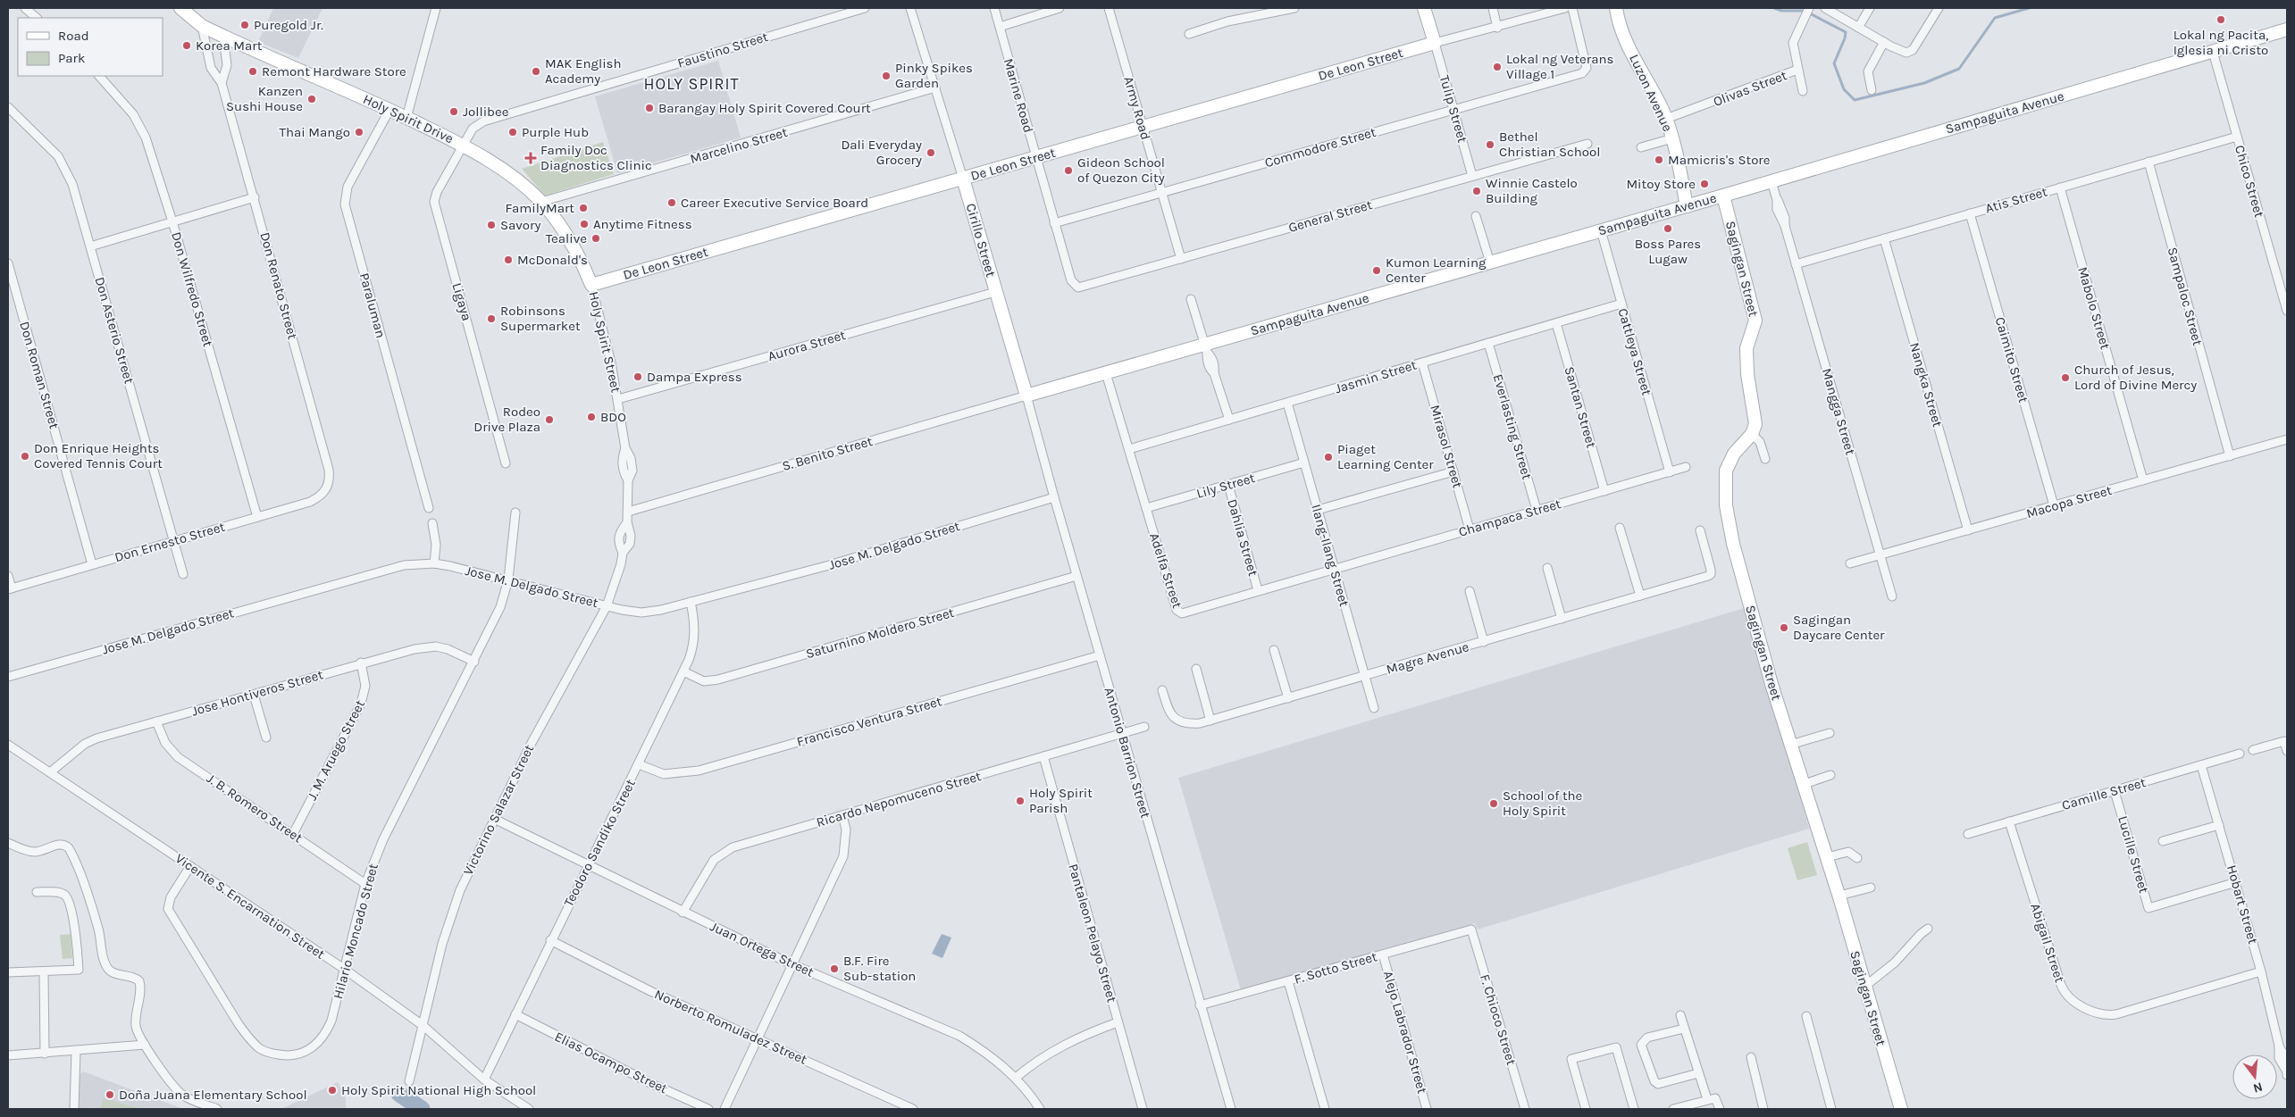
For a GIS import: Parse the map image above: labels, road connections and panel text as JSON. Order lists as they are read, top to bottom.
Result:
{
  "streets": {
    "main road": [
      "De Leon Street",
      "Luzon Avenue",
      "Sampaguita Avenue",
      "Holy Spirit Drive",
      "Cirillo Street",
      "Sagingan Street"
    ],
    "street": [
      "Faustino Street",
      "Olivas Street",
      "Marine Road",
      "Army Road",
      "Tulip Street",
      "Marcelino Street",
      "Commodore Street",
      "Chico Street",
      "Atis Street",
      "General Street",
      "Don Renato Street",
      "Don Wilfredo Street",
      "Sampaloc Street",
      "Ligaya",
      "Paraluman",
      "Mabolo Street",
      "Don Asterio Street",
      "Holy Spirit Street",
      "Aurora Street",
      "Cattleya Street",
      "Caimito Street",
      "Don Roman Street",
      "Jasmin Street",
      "Nangka Street",
      "Santan Street",
      "Mangga Street",
      "Everlasting Street",
      "Mirasol Street",
      "S. Benito Street",
      "Lily Street",
      "Macopa Street",
      "Champaca Street",
      "Dahlia Street",
      "Don Ernesto Street",
      "Jose M. Delgado Street",
      "Ilang-Ilang Street",
      "Adelfa Street",
      "Saturnino Moldero Street",
      "Magre Avenue",
      "Jose Hontiveros Street",
      "Francisco Ventura Street",
      "J. M. Aruego Street",
      "Antonio Barrion Street",
      "Camille Street",
      "Ricardo Nepomuceno Street",
      "J. B. Romero Street",
      "Victorino Salazar Street",
      "Teodoro Sandiko Street",
      "Lucille Street",
      "Hobart Street",
      "Vicente S. Encarnation Street",
      "Hilario Moncado Street",
      "Pantaleon Pelayo Street",
      "Abigail Street",
      "Juan Ortega Street",
      "F. Sotto Street",
      "F. Chioco Street",
      "Norberto Romuladez Street",
      "Alejo Labrador Street",
      "Elias Ocampo Street"
    ]
  },
  "crossings": [
    ["Faustino Street", "Holy Spirit Drive"],
    ["Faustino Street", "Ligaya"],
    ["De Leon Street", "Marine Road"],
    ["De Leon Street", "Army Road"],
    ["De Leon Street", "Tulip Street"],
    ["De Leon Street", "Holy Spirit Drive"],
    ["De Leon Street", "Cirillo Street"],
    ["De Leon Street", "Holy Spirit Street"],
    ["Olivas Street", "Luzon Avenue"],
    ["Luzon Avenue", "Sampaguita Avenue"],
    ["Marine Road", "Commodore Street"],
    ["Marine Road", "General Street"],
    ["Army Road", "Commodore Street"],
    ["Army Road", "General Street"],
    ["Tulip Street", "Commodore Street"],
    ["Tulip Street", "General Street"],
    ["Sampaguita Avenue", "Chico Street"],
    ["Sampaguita Avenue", "Cirillo Street"],
    ["Sampaguita Avenue", "Sagingan Street"],
    ["Sampaguita Avenue", "Cattleya Street"],
    ["Sampaguita Avenue", "Mangga Street"],
    ["Sampaguita Avenue", "S. Benito Street"],
    ["Sampaguita Avenue", "Adelfa Street"],
    ["Sampaguita Avenue", "Antonio Barrion Street"],
    ["Holy Spirit Drive", "Marcelino Street"],
    ["Holy Spirit Drive", "Don Renato Street"],
    ["Holy Spirit Drive", "Ligaya"],
    ["Holy Spirit Drive", "Paraluman"],
    ["Holy Spirit Drive", "Holy Spirit Street"],
    ["Marcelino Street", "Cirillo Street"],
    ["Chico Street", "Atis Street"],
    ["Atis Street", "Sampaloc Street"],
    ["Atis Street", "Mabolo Street"],
    ["Atis Street", "Caimito Street"],
    ["Atis Street", "Nangka Street"],
    ["Atis Street", "Mangga Street"],
    ["Cirillo Street", "Aurora Street"],
    ["Cirillo Street", "S. Benito Street"],
    ["Cirillo Street", "Antonio Barrion Street"],
    ["Don Renato Street", "Don Ernesto Street"],
    ["Don Wilfredo Street", "Don Ernesto Street"],
    ["Sampaloc Street", "Macopa Street"],
    ["Mabolo Street", "Macopa Street"],
    ["Don Asterio Street", "Don Ernesto Street"],
    ["Holy Spirit Street", "Aurora Street"],
    ["Holy Spirit Street", "Victorino Salazar Street"],
    ["Aurora Street", "Victorino Salazar Street"],
    ["Cattleya Street", "Jasmin Street"],
    ["Cattleya Street", "Champaca Street"],
    ["Caimito Street", "Macopa Street"],
    ["Don Roman Street", "Don Ernesto Street"],
    ["Jasmin Street", "Santan Street"],
    ["Jasmin Street", "Everlasting Street"],
    ["Jasmin Street", "Mirasol Street"],
    ["Jasmin Street", "Ilang-Ilang Street"],
    ["Jasmin Street", "Adelfa Street"],
    ["Nangka Street", "Macopa Street"],
    ["Santan Street", "Champaca Street"],
    ["Mangga Street", "Macopa Street"],
    ["Everlasting Street", "Champaca Street"],
    ["Mirasol Street", "Champaca Street"],
    ["S. Benito Street", "Antonio Barrion Street"],
    ["S. Benito Street", "Victorino Salazar Street"],
    ["Lily Street", "Dahlia Street"],
    ["Lily Street", "Ilang-Ilang Street"],
    ["Lily Street", "Adelfa Street"],
    ["Champaca Street", "Ilang-Ilang Street"],
    ["Champaca Street", "Adelfa Street"],
    ["Dahlia Street", "Adelfa Street"],
    ["Jose M. Delgado Street", "Antonio Barrion Street"],
    ["Jose M. Delgado Street", "Victorino Salazar Street"],
    ["Jose M. Delgado Street", "Teodoro Sandiko Street"],
    ["Jose M. Delgado Street", "Hilario Moncado Street"],
    ["Ilang-Ilang Street", "Adelfa Street"],
    ["Ilang-Ilang Street", "Magre Avenue"],
    ["Saturnino Moldero Street", "Antonio Barrion Street"],
    ["Saturnino Moldero Street", "Teodoro Sandiko Street"],
    ["Jose Hontiveros Street", "J. M. Aruego Street"],
    ["Jose Hontiveros Street", "J. B. Romero Street"],
    ["Jose Hontiveros Street", "Vicente S. Encarnation Street"],
    ["Jose Hontiveros Street", "Hilario Moncado Street"],
    ["Francisco Ventura Street", "Antonio Barrion Street"],
    ["Francisco Ventura Street", "Teodoro Sandiko Street"],
    ["J. M. Aruego Street", "J. B. Romero Street"],
    ["Antonio Barrion Street", "Ricardo Nepomuceno Street"],
    ["Antonio Barrion Street", "F. Sotto Street"],
    ["Camille Street", "Lucille Street"],
    ["Camille Street", "Hobart Street"],
    ["Camille Street", "Abigail Street"],
    ["Ricardo Nepomuceno Street", "Pantaleon Pelayo Street"],
    ["Ricardo Nepomuceno Street", "Juan Ortega Street"],
    ["J. B. Romero Street", "Hilario Moncado Street"],
    ["Victorino Salazar Street", "Vicente S. Encarnation Street"],
    ["Victorino Salazar Street", "Juan Ortega Street"],
    ["Teodoro Sandiko Street", "Vicente S. Encarnation Street"],
    ["Teodoro Sandiko Street", "Juan Ortega Street"],
    ["Teodoro Sandiko Street", "Norberto Romuladez Street"],
    ["Teodoro Sandiko Street", "Elias Ocampo Street"],
    ["Lucille Street", "Hobart Street"],
    ["Hobart Street", "Abigail Street"],
    ["Vicente S. Encarnation Street", "Hilario Moncado Street"],
    ["F. Sotto Street", "F. Chioco Street"],
    ["F. Sotto Street", "Alejo Labrador Street"]
  ],
  "districts": ["HOLY SPIRIT"],
  "places": {
    "other": [
      "Lokal ng Pacita, Iglesia ni Cristo",
      "Puregold Jr.",
      "Korea Mart",
      "Lokal ng Veterans Village 1",
      "Remont Hardware Store",
      "MAK English Academy",
      "Pinky Spikes Garden",
      "Kanzen Sushi House",
      "Barangay Holy Spirit Covered Court",
      "Jollibee",
      "Thai Mango",
      "Purple Hub",
      "Bethel Christian School",
      "Dali Everyday Grocery",
      "Mamicris's Store",
      "Gideon School of Quezon City",
      "Mitoy Store",
      "Winnie Castelo Building",
      "Career Executive Service Board",
      "FamilyMart",
      "Anytime Fitness",
      "Savory",
      "Boss Pares Lugaw",
      "Tealive",
      "McDonald's",
      "Kumon Learning Center",
      "Robinsons Supermarket",
      "Dampa Express",
      "Church of Jesus, Lord of Divine Mercy",
      "BDO",
      "Rodeo Drive Plaza",
      "Don Enrique Heights Covered Tennis Court",
      "Piaget Learning Center",
      "Sagingan Daycare Center",
      "Holy Spirit Parish",
      "School of the Holy Spirit",
      "B.F. Fire Sub-station",
      "Holy Spirit National High School",
      "Doña Juana Elementary School"
    ],
    "health": ["Family Doc Diagnostics Clinic"]
  },
  "legend": ["Road", "Park"],
  "north": "bottom"
}
